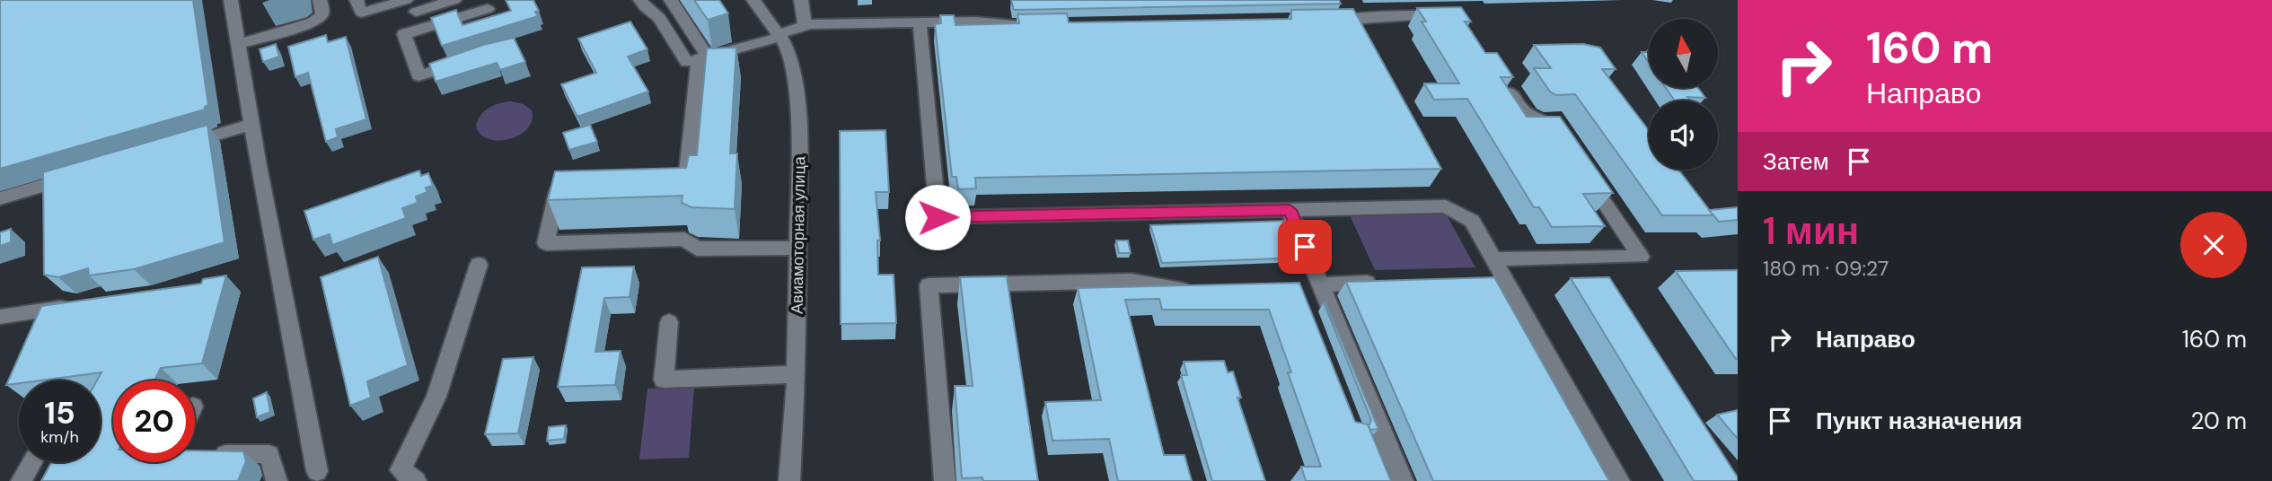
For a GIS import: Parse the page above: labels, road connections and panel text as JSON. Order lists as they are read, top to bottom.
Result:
{
  "streets": {
    "street": ["Авиамоторная улица"]
  },
  "north": "top",
  "page": {
    "turn": ["160 m", "Направо"],
    "then": "Затем",
    "heading": ["1 мин", "180 m · 09:27"],
    "list": [
      {
        "name": "Направо",
        "value": "160 m"
      },
      {
        "name": "Пункт назначения",
        "value": "20 m"
      }
    ],
    "speed": "15 km/h",
    "limit": "20"
  }
}
